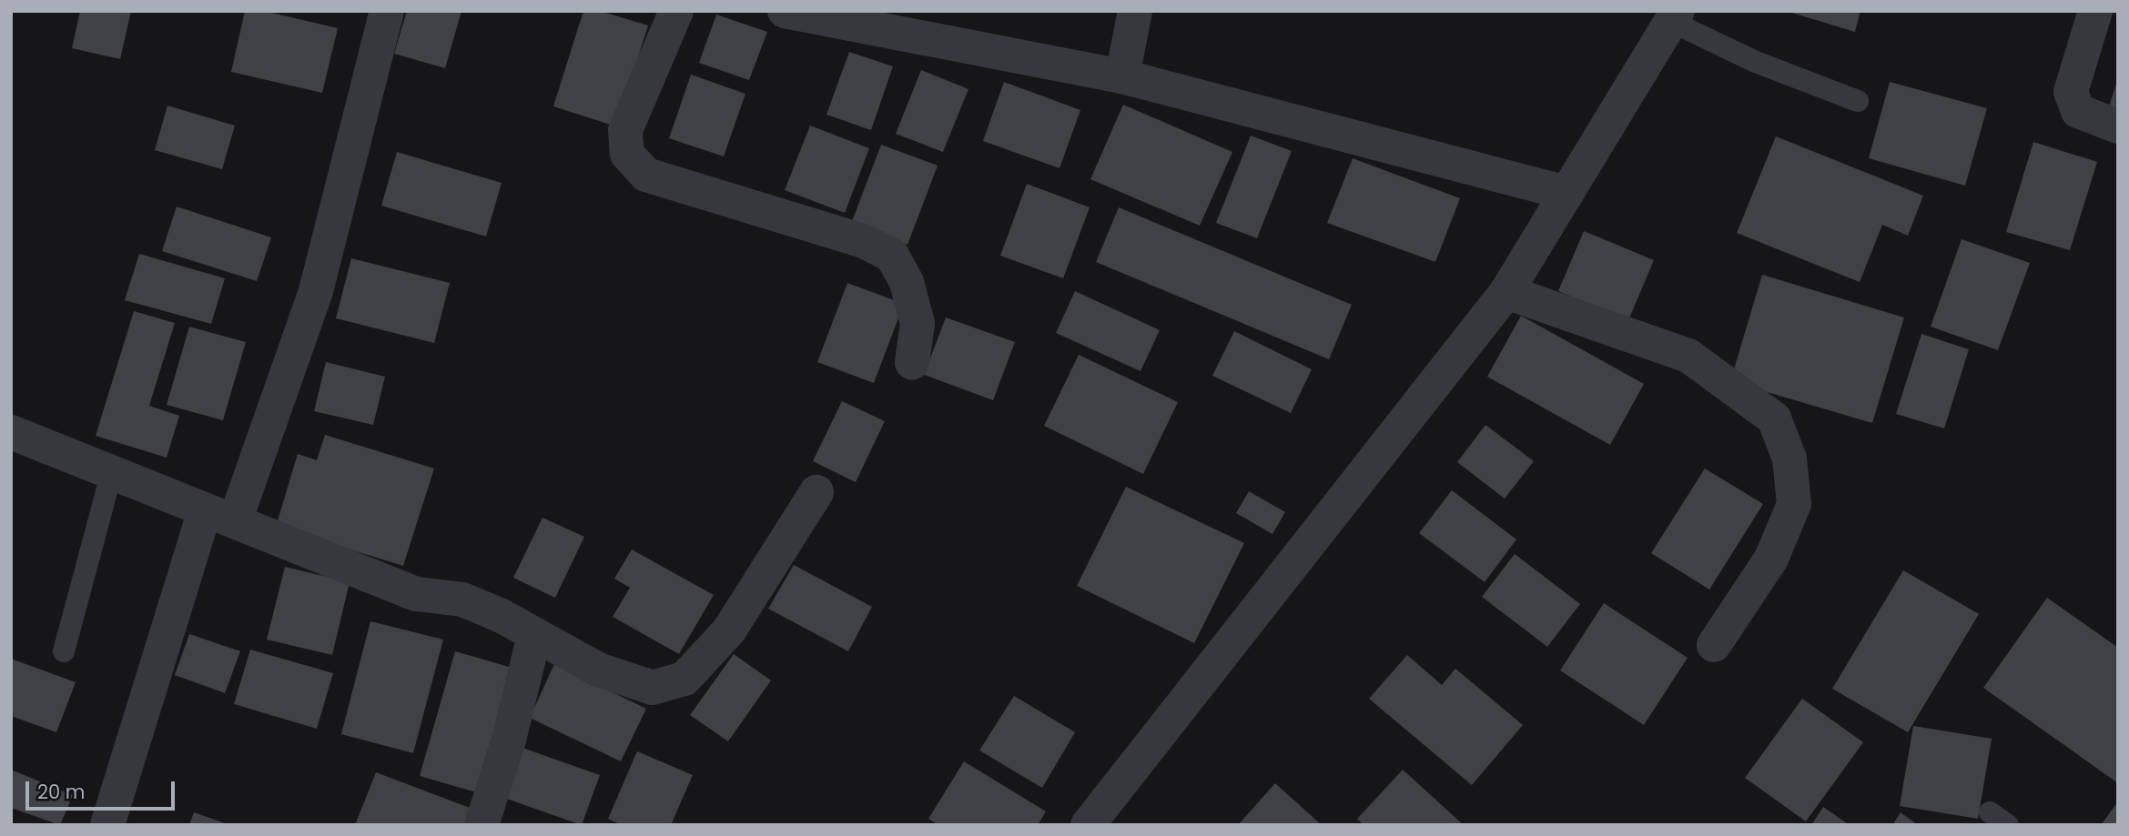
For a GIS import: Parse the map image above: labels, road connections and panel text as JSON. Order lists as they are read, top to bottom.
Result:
{
  "scale_bar": "20 m"
}
